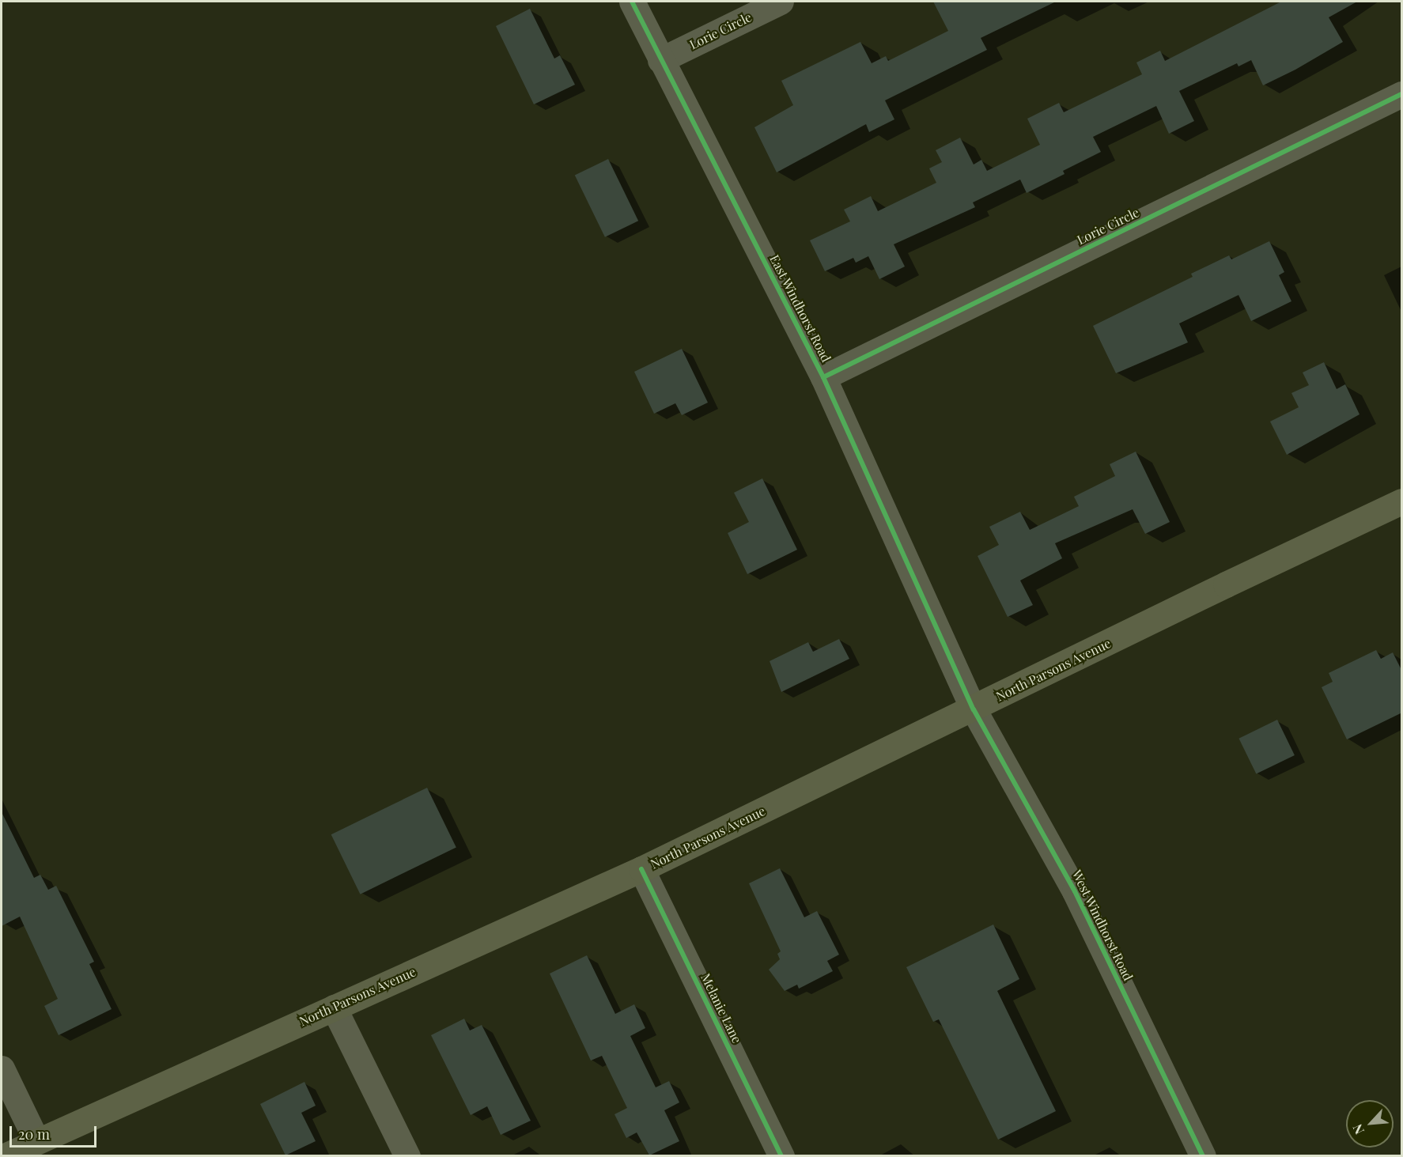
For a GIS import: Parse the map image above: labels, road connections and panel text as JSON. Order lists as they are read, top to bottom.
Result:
{
  "streets": {
    "main road": ["North Parsons Avenue"],
    "street": [
      "Lorie Circle",
      "East Windhorst Road",
      "West Windhorst Road",
      "Melanie Lane"
    ]
  },
  "crossings": [
    ["Lorie Circle", "East Windhorst Road"],
    ["East Windhorst Road", "North Parsons Avenue"],
    ["East Windhorst Road", "West Windhorst Road"],
    ["North Parsons Avenue", "West Windhorst Road"],
    ["North Parsons Avenue", "Melanie Lane"]
  ],
  "scale_bar": "20 m",
  "north": "bottom left"
}
